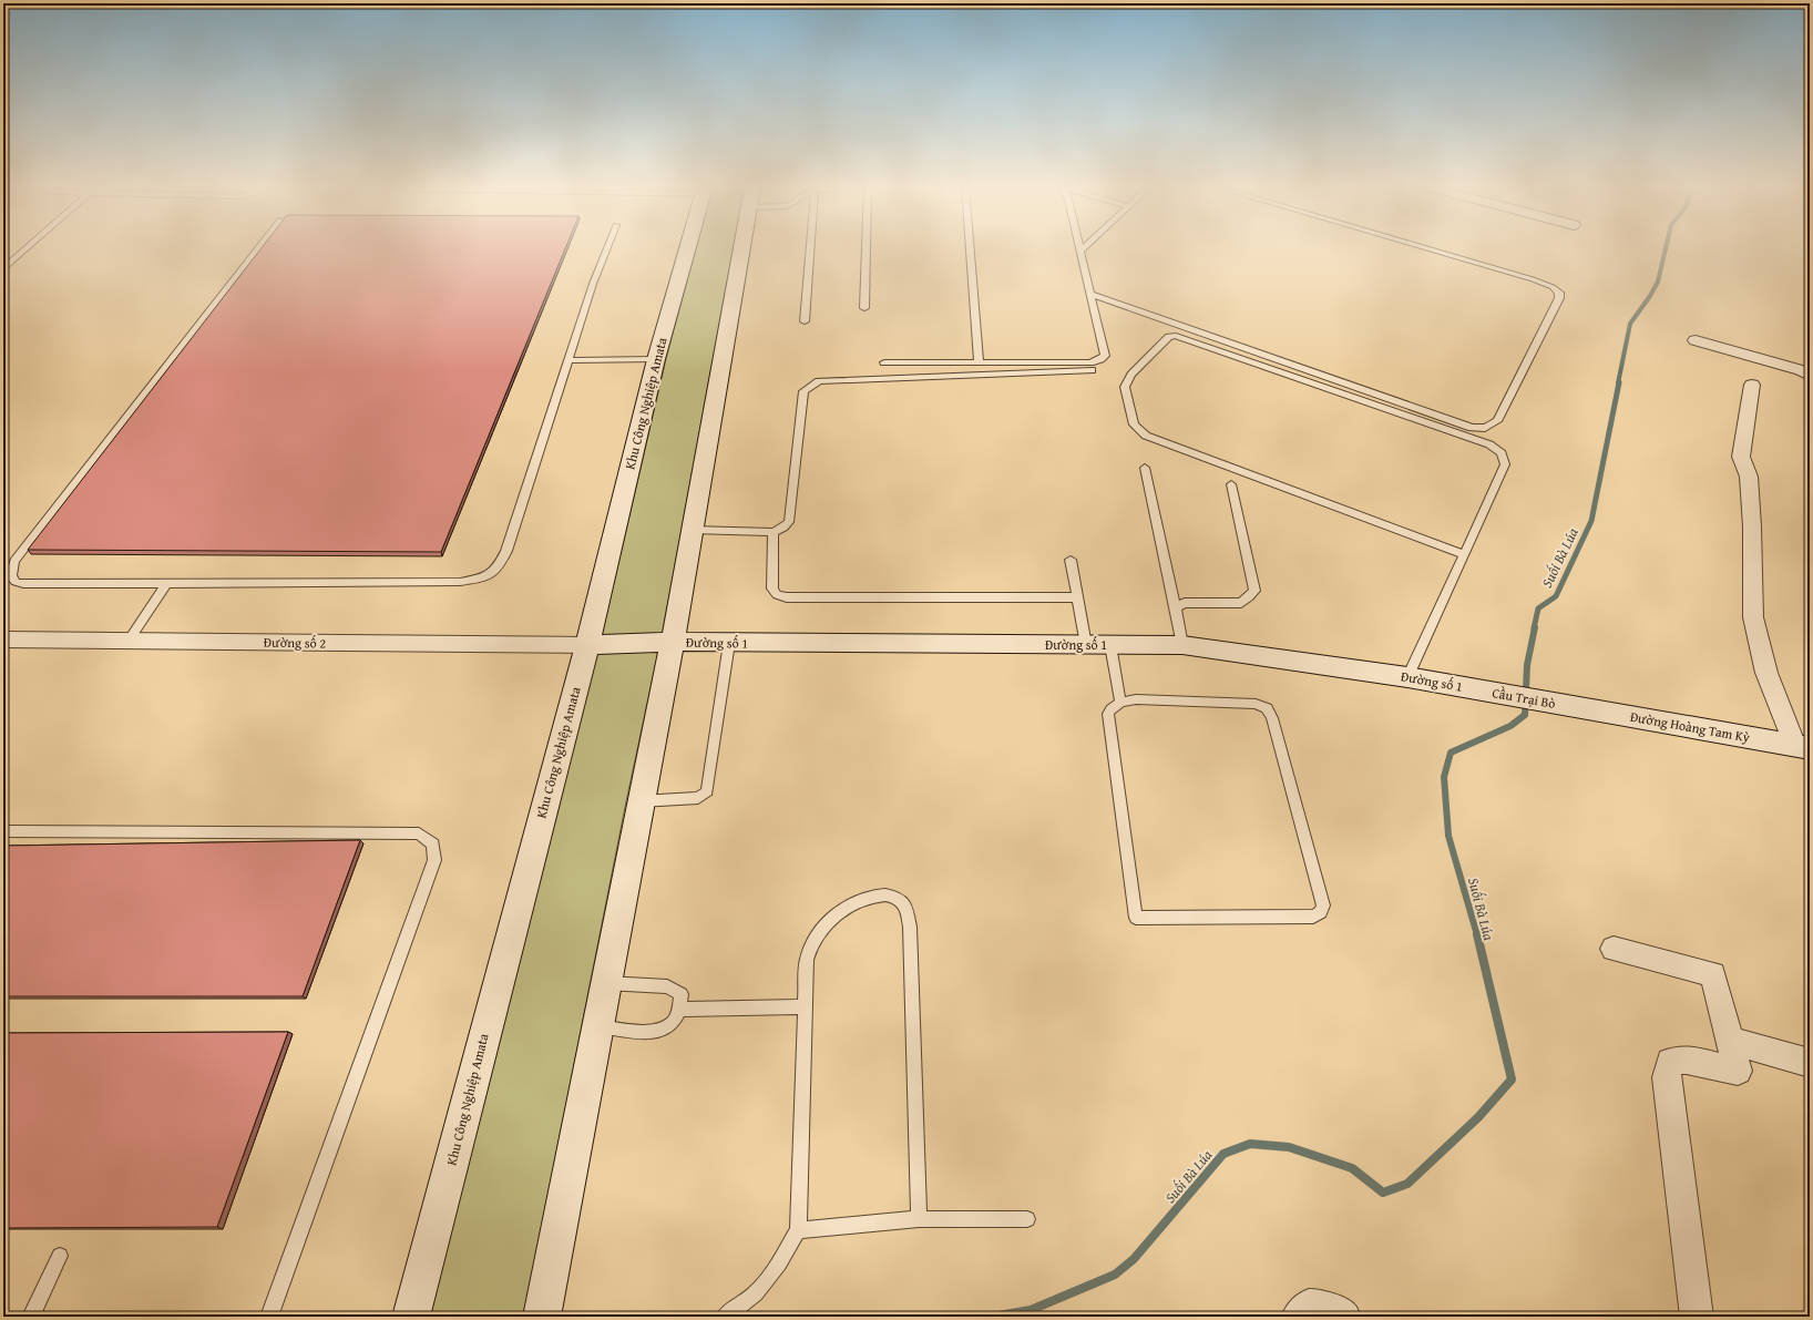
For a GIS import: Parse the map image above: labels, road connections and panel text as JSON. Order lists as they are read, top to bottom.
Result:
{
  "streets": {
    "street": [
      "Khu Công Nghiệp Amata",
      "Đường số 2",
      "Đường số 1",
      "Cầu Trại Bò",
      "Đường Hoàng Tam Kỳ"
    ]
  },
  "crossings": [
    ["Khu Công Nghiệp Amata", "Đường số 2"],
    ["Khu Công Nghiệp Amata", "Đường số 1"],
    ["Đường số 2", "Đường số 1"],
    ["Đường số 1", "Cầu Trại Bò"],
    ["Cầu Trại Bò", "Đường Hoàng Tam Kỳ"]
  ],
  "water": ["Suối Bà Lúa"]
}
